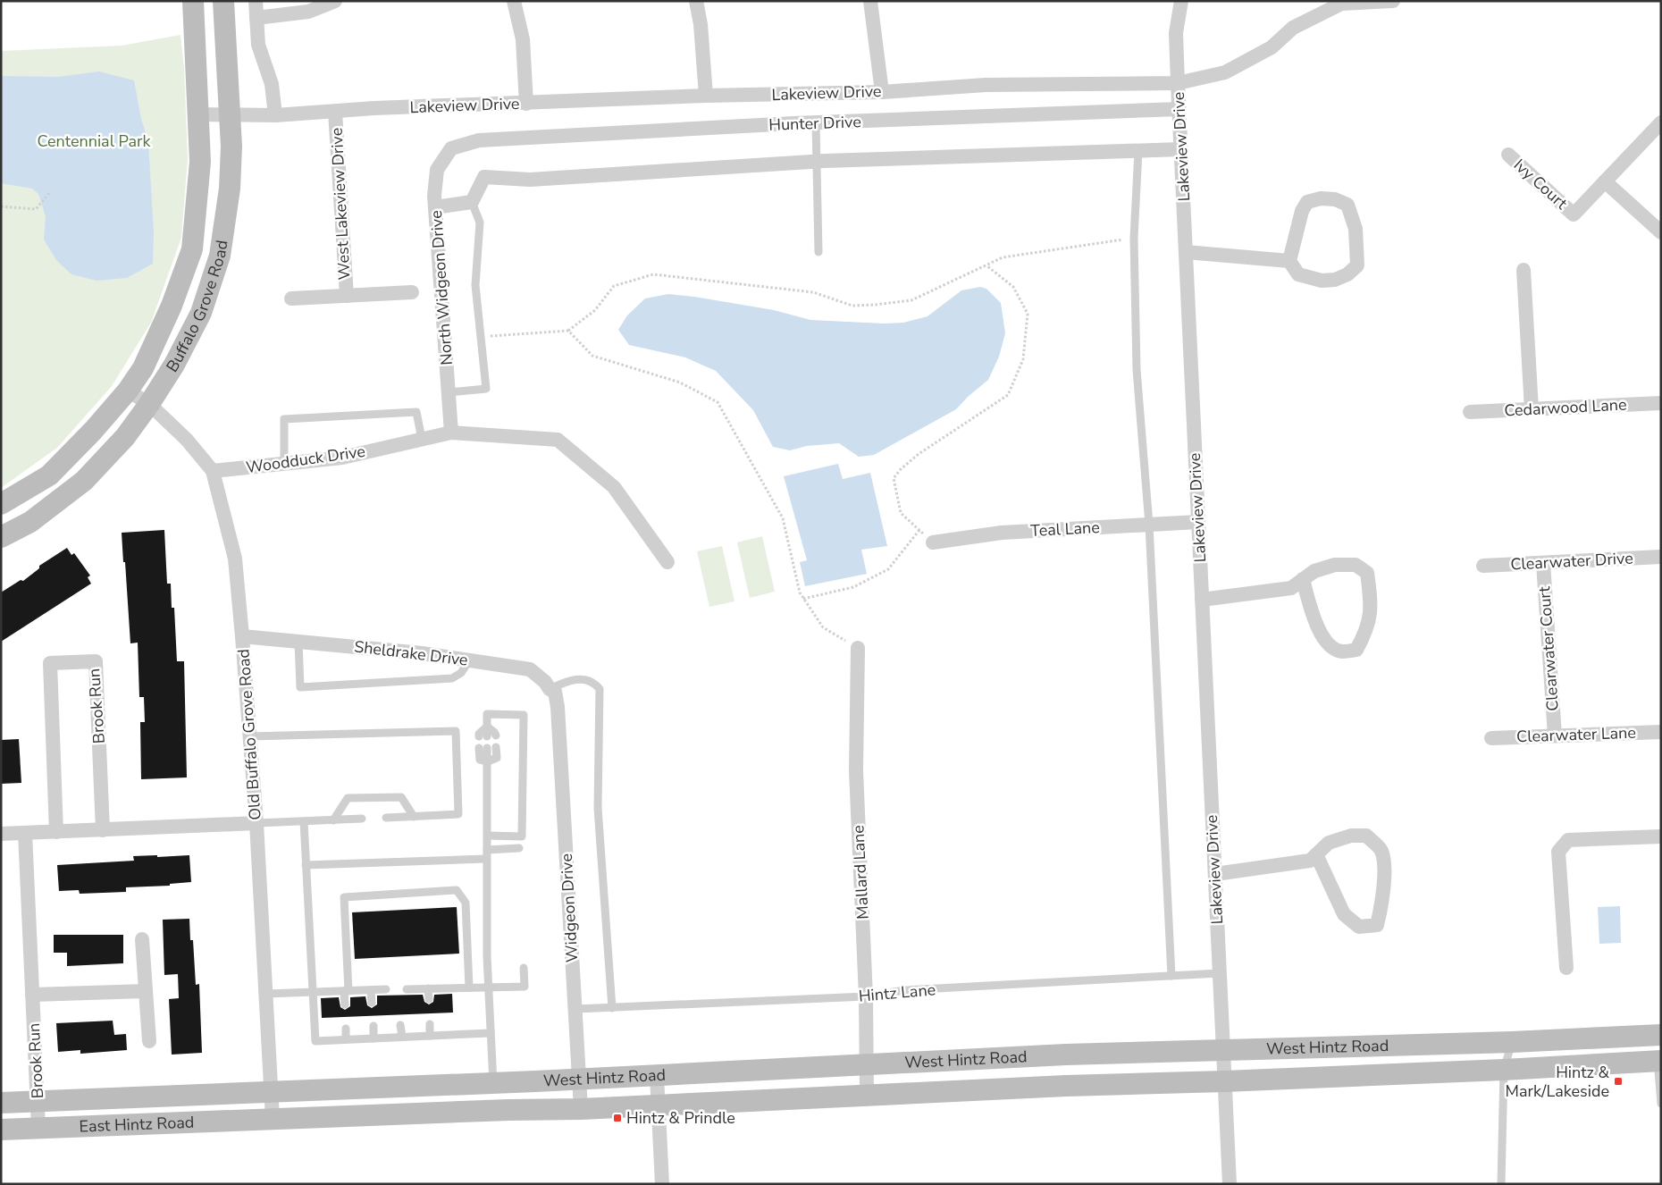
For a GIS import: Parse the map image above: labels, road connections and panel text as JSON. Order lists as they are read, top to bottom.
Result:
{
  "streets": {
    "main road": ["Buffalo Grove Road", "West Hintz Road", "East Hintz Road"],
    "street": [
      "Lakeview Drive",
      "Hunter Drive",
      "Ivy Court",
      "West Lakeview Drive",
      "North Widgeon Drive",
      "Cedarwood Lane",
      "Woodduck Drive",
      "Teal Lane",
      "Clearwater Drive",
      "Clearwater Court",
      "Sheldrake Drive",
      "Brook Run",
      "Old Buffalo Grove Road",
      "Clearwater Lane",
      "Mallard Lane",
      "Widgeon Drive"
    ],
    "lane": ["Hintz Lane"]
  },
  "crossings": [
    ["Lakeview Drive", "Hunter Drive"],
    ["Lakeview Drive", "West Lakeview Drive"],
    ["Lakeview Drive", "Buffalo Grove Road"],
    ["Lakeview Drive", "Teal Lane"],
    ["Lakeview Drive", "Hintz Lane"],
    ["Lakeview Drive", "West Hintz Road"],
    ["Hunter Drive", "North Widgeon Drive"],
    ["North Widgeon Drive", "Woodduck Drive"],
    ["Buffalo Grove Road", "Old Buffalo Grove Road"],
    ["Woodduck Drive", "Old Buffalo Grove Road"],
    ["Clearwater Drive", "Clearwater Court"],
    ["Clearwater Court", "Clearwater Lane"],
    ["Sheldrake Drive", "Old Buffalo Grove Road"],
    ["Sheldrake Drive", "Widgeon Drive"],
    ["Brook Run", "East Hintz Road"],
    ["Old Buffalo Grove Road", "West Hintz Road"],
    ["Old Buffalo Grove Road", "East Hintz Road"],
    ["Mallard Lane", "Hintz Lane"],
    ["Mallard Lane", "West Hintz Road"],
    ["Widgeon Drive", "Hintz Lane"],
    ["Widgeon Drive", "West Hintz Road"],
    ["West Hintz Road", "East Hintz Road"]
  ],
  "parks": ["Centennial Park"],
  "places": {
    "transit": ["Hintz & Mark/Lakeside", "Hintz & Prindle"]
  }
}
